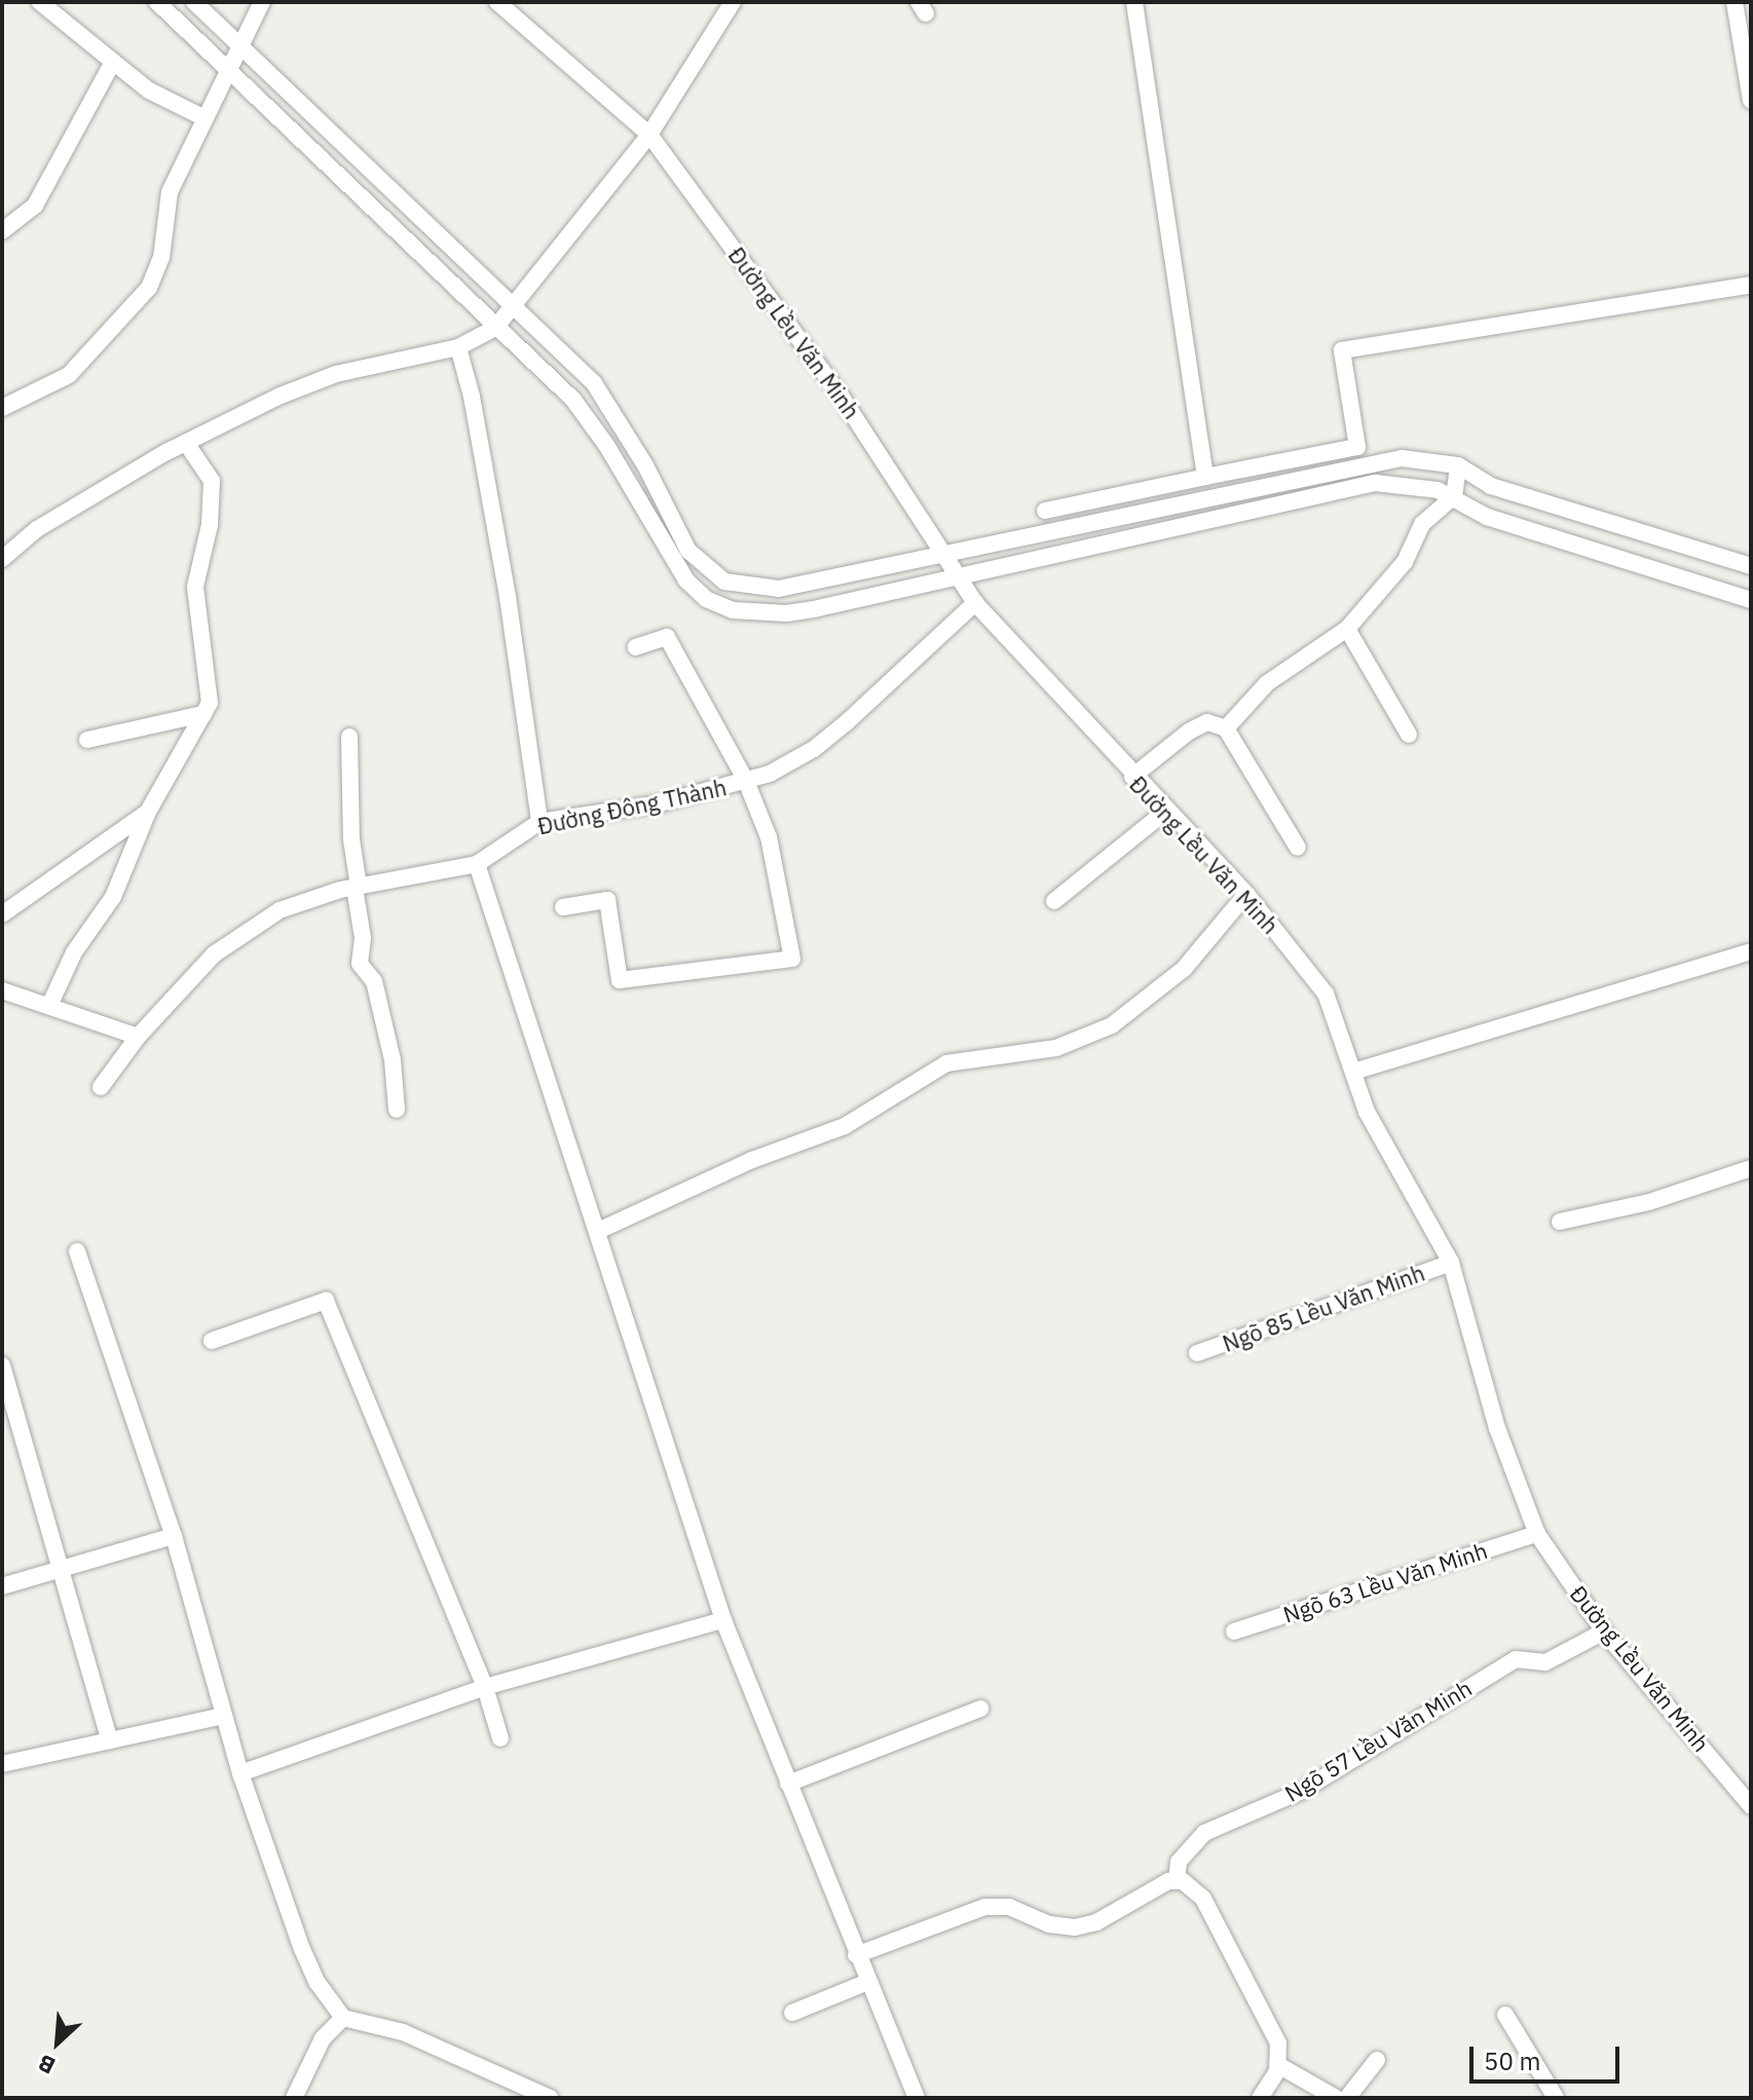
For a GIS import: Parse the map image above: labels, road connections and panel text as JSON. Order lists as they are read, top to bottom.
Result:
{
  "streets": {
    "street": [
      "Đường Lều Văn Minh",
      "Đường Đông Thành",
      "Ngõ 85 Lều Văn Minh",
      "Ngõ 63 Lều Văn Minh",
      "Ngõ 57 Lều Văn Minh"
    ]
  },
  "crossings": [
    ["Đường Lều Văn Minh", "Đường Đông Thành"],
    ["Đường Lều Văn Minh", "Ngõ 85 Lều Văn Minh"],
    ["Đường Lều Văn Minh", "Ngõ 63 Lều Văn Minh"],
    ["Đường Lều Văn Minh", "Ngõ 57 Lều Văn Minh"]
  ],
  "scale_bar": "50 m",
  "north": "bottom left"
}
